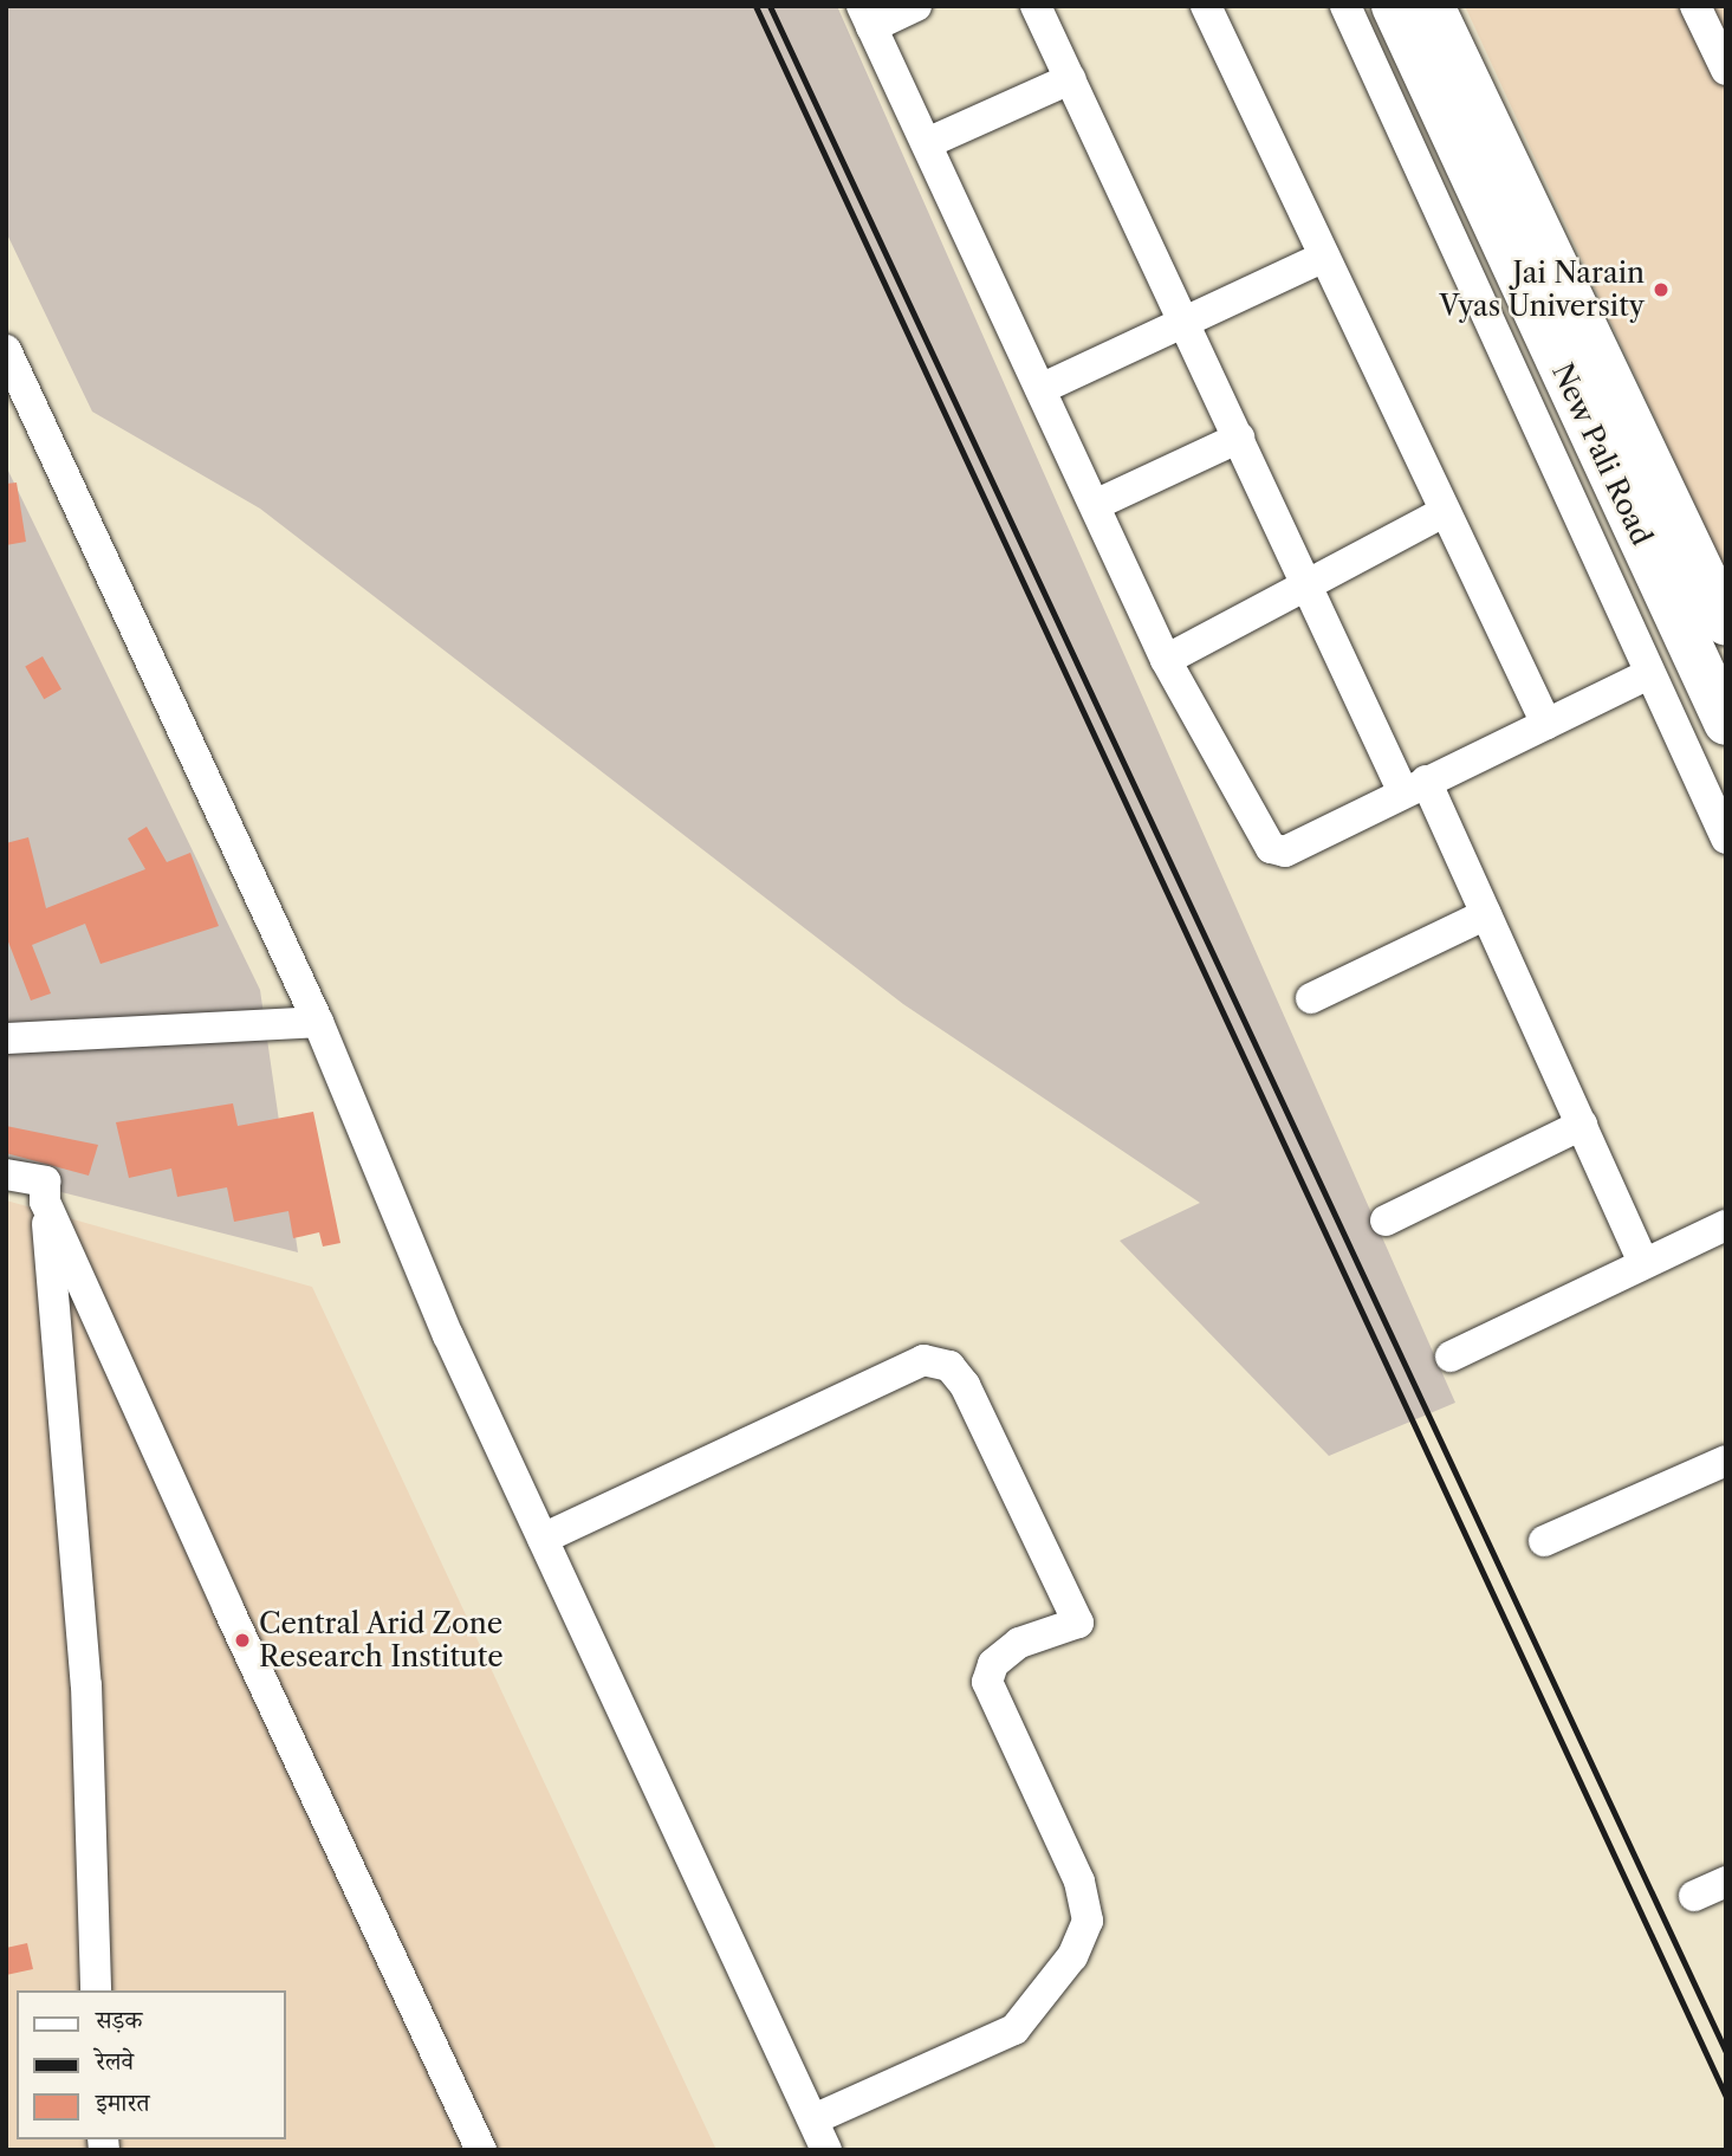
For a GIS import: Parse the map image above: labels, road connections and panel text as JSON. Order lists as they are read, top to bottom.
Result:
{
  "streets": {
    "highway": ["New Pali Road"]
  },
  "places": ["Jai Narain Vyas University", "Central Arid Zone Research Institute"],
  "legend": ["सड़क", "रेलवे", "इमारत"]
}
